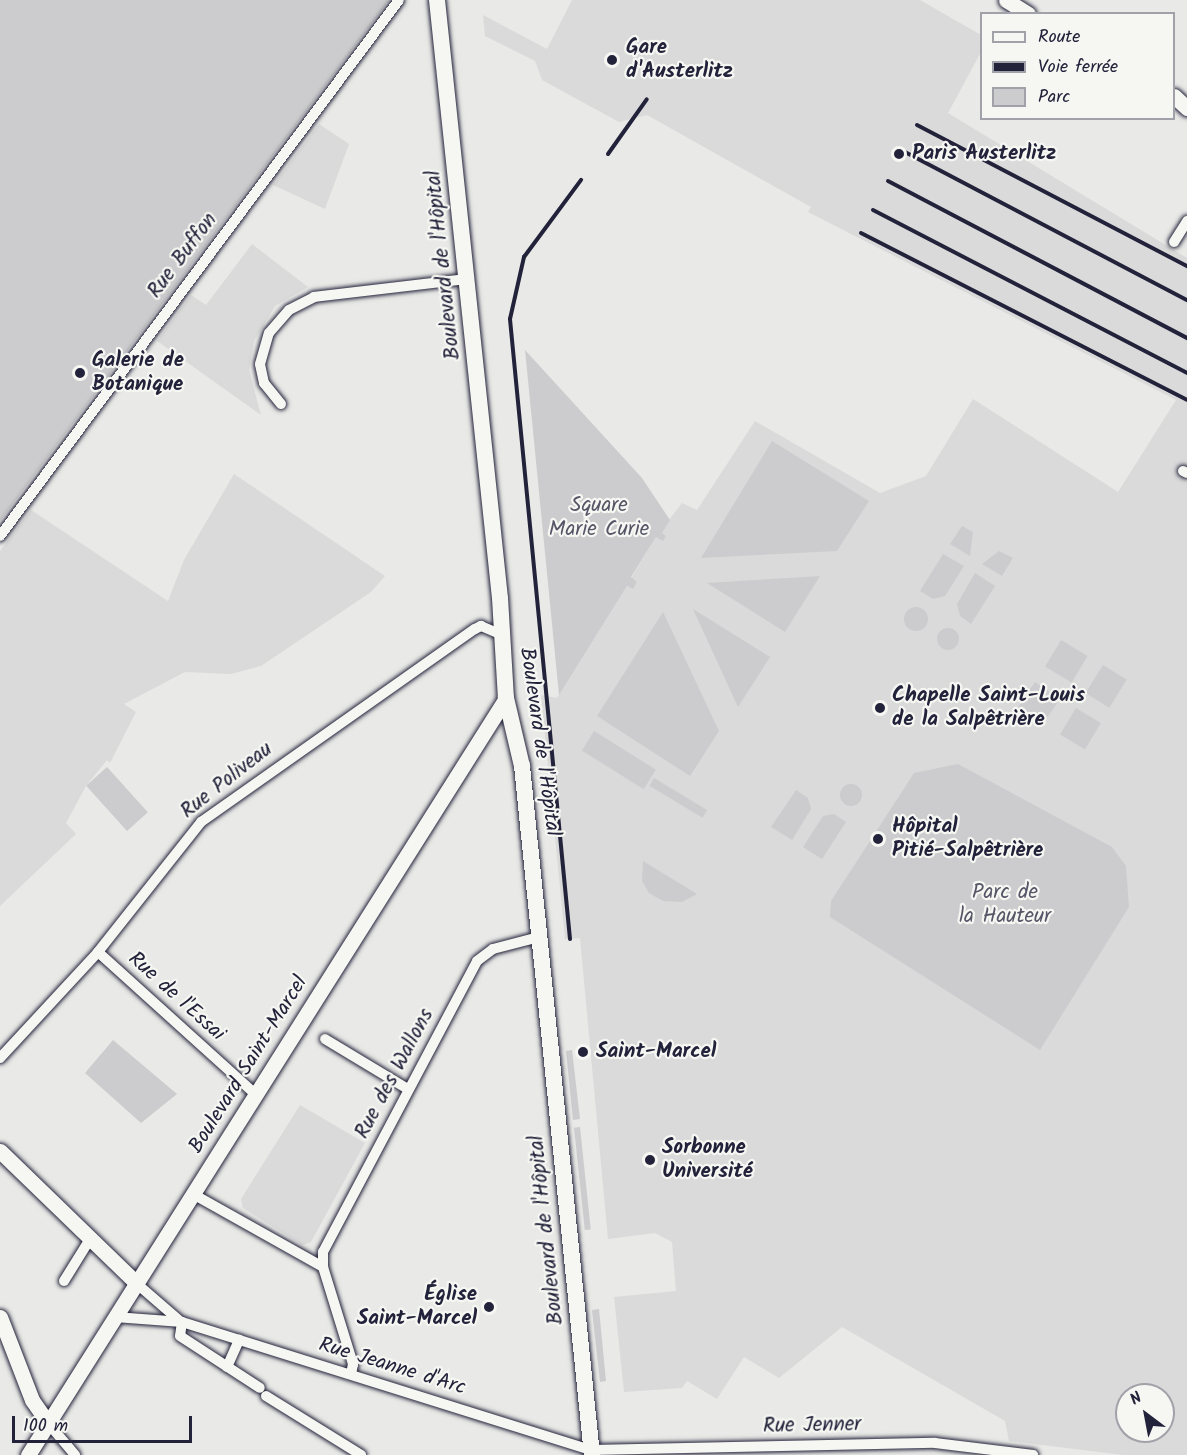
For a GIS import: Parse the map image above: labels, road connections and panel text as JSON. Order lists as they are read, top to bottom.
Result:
{
  "streets": {
    "main road": ["Boulevard de l'Hôpital", "Boulevard Saint-Marcel"],
    "street": [
      "Rue Buffon",
      "Rue Poliveau",
      "Rue de l'Essai",
      "Rue des Wallons",
      "Rue Jeanne d'Arc",
      "Rue Jenner"
    ]
  },
  "crossings": [
    ["Boulevard de l'Hôpital", "Rue Poliveau"],
    ["Boulevard de l'Hôpital", "Boulevard Saint-Marcel"],
    ["Boulevard de l'Hôpital", "Rue des Wallons"],
    ["Boulevard de l'Hôpital", "Rue Jeanne d'Arc"],
    ["Boulevard de l'Hôpital", "Rue Jenner"],
    ["Rue Poliveau", "Rue de l'Essai"],
    ["Rue de l'Essai", "Boulevard Saint-Marcel"],
    ["Boulevard Saint-Marcel", "Rue Jeanne d'Arc"],
    ["Rue Jeanne d'Arc", "Rue Jenner"]
  ],
  "parks": ["Square Marie Curie", "Parc de la Hauteur"],
  "places": [
    "Gare d'Austerlitz",
    "Paris Austerlitz",
    "Galerie de Botanique",
    "Chapelle Saint-Louis de la Salpêtrière",
    "Hôpital Pitié-Salpêtrière",
    "Saint-Marcel",
    "Sorbonne Université",
    "Église Saint-Marcel"
  ],
  "legend": ["Route", "Voie ferrée", "Parc"],
  "scale_bar": "100 m",
  "north": "top left"
}
